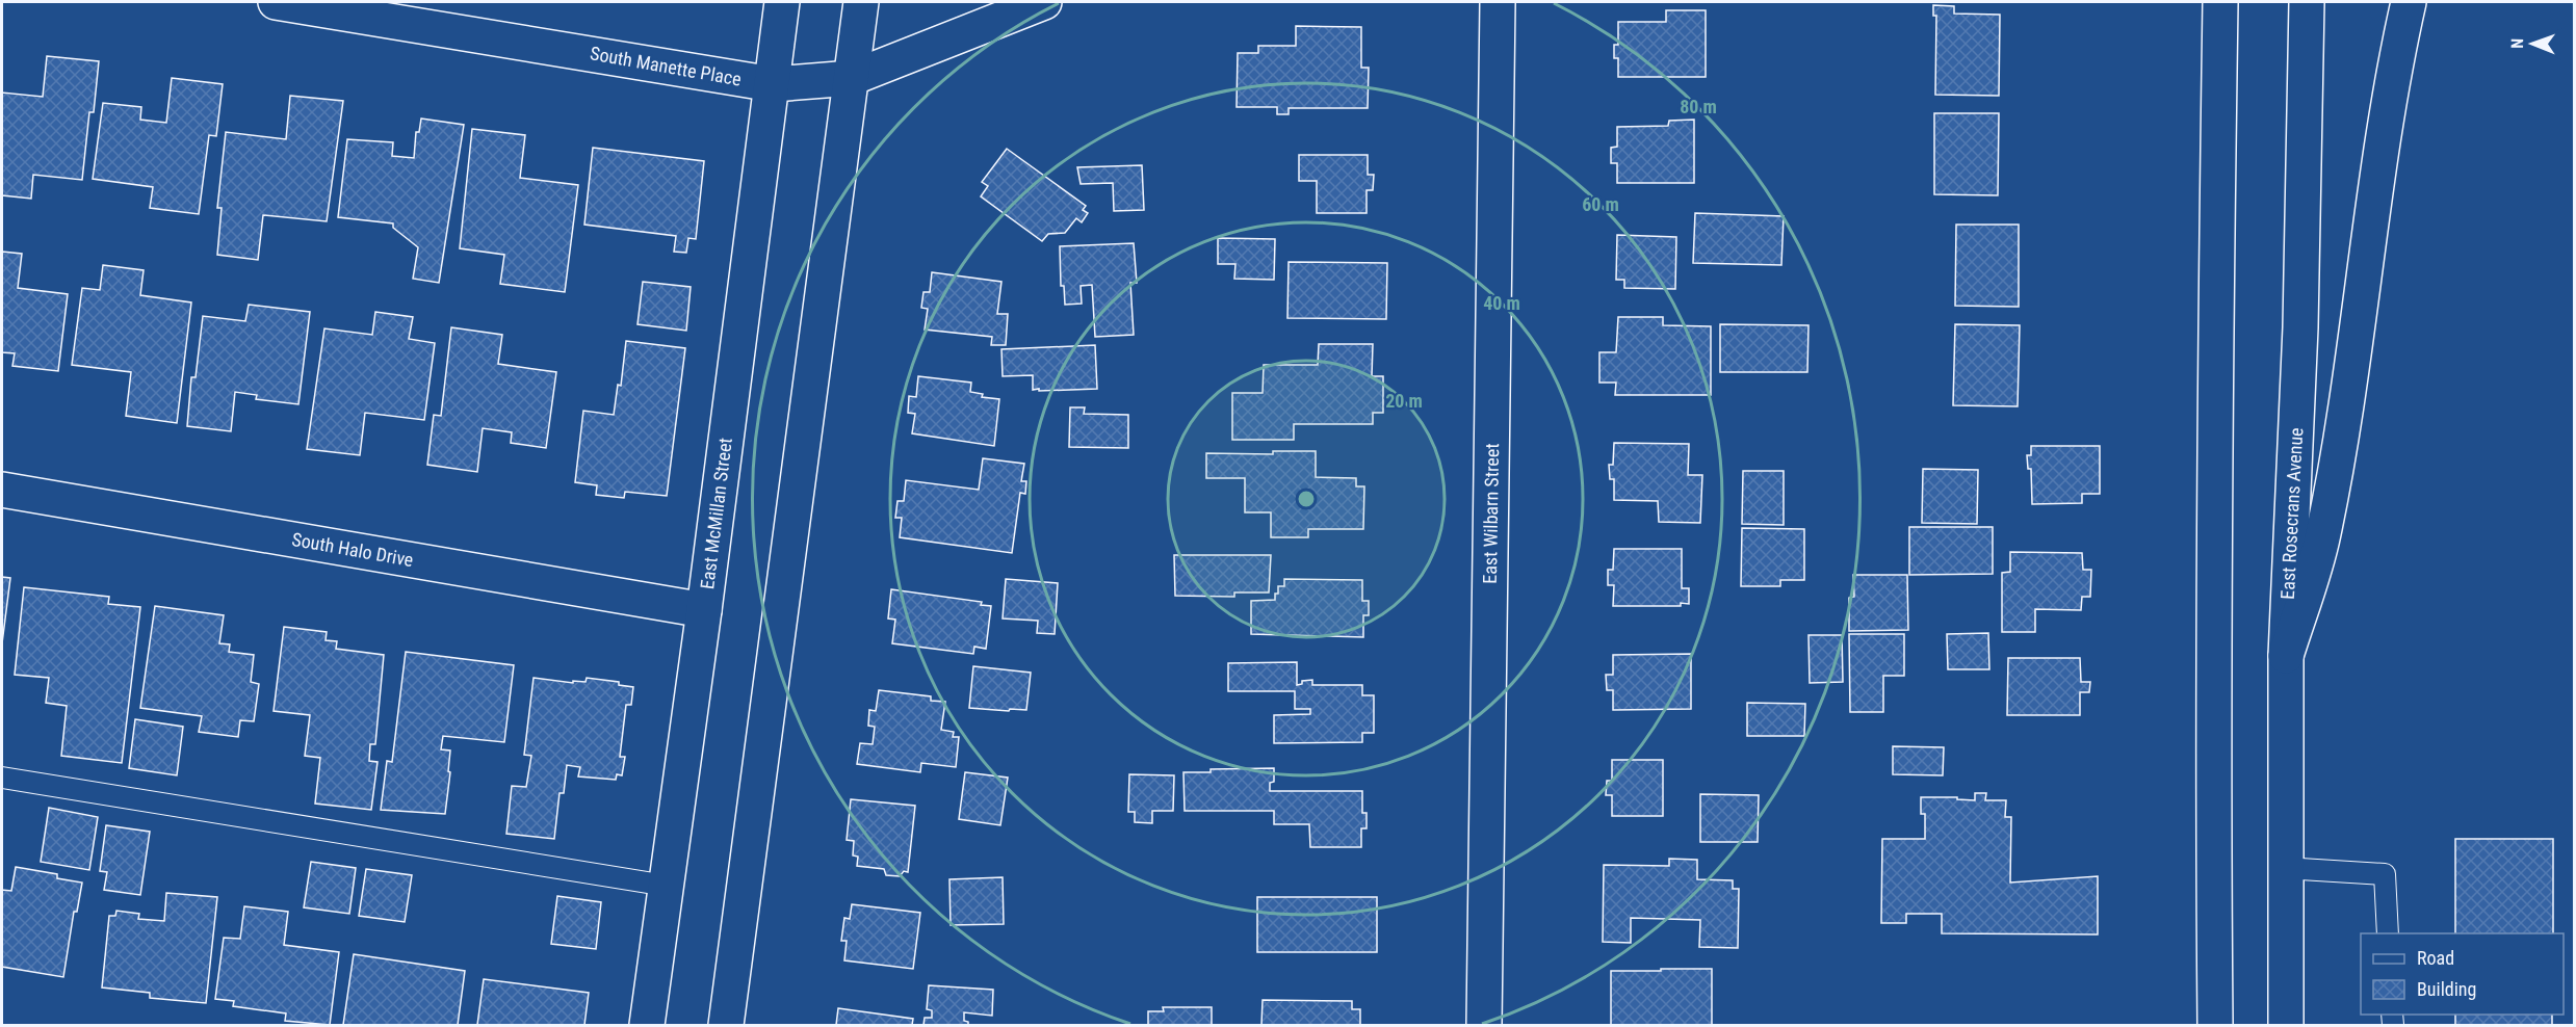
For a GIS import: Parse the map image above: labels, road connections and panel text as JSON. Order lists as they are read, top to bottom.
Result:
{
  "streets": {
    "main road": [
      "South Manette Place",
      "East McMillan Street",
      "East Wilbarn Street",
      "East Rosecrans Avenue",
      "South Halo Drive"
    ]
  },
  "crossings": [
    ["South Manette Place", "East McMillan Street"],
    ["East McMillan Street", "South Halo Drive"]
  ],
  "legend": ["Road", "Building"],
  "north": "left",
  "rings": [
    "80 m",
    "60 m",
    "40 m",
    "20 m"
  ]
}
